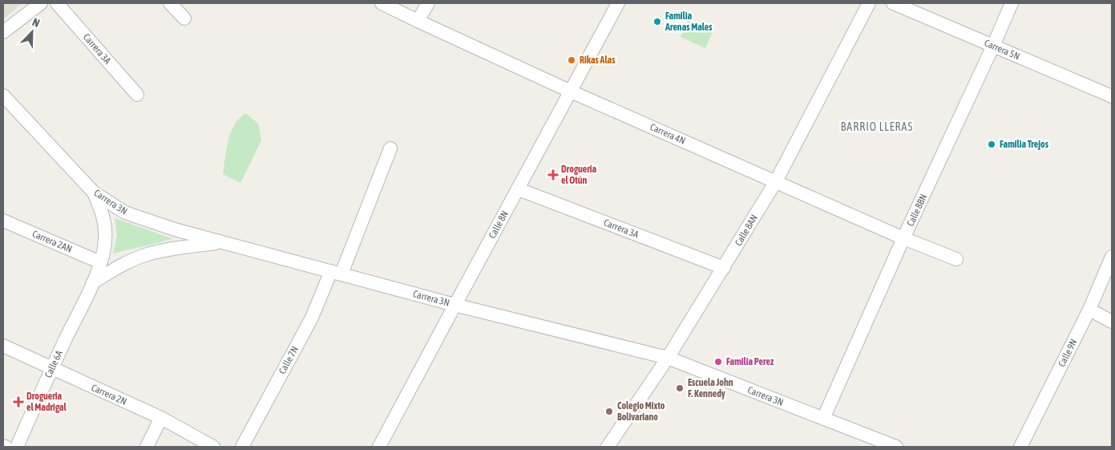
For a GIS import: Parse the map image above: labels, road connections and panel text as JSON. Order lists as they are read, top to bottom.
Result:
{
  "streets": {
    "street": [
      "Carrera 3A",
      "Carrera 5N",
      "Carrera 4N",
      "Carrera 3N",
      "Calle 8BN",
      "Calle 8N",
      "Calle 8AN",
      "Carrera 2AN",
      "Calle 9N",
      "Calle 7N",
      "Calle 6A",
      "Carrera 2N"
    ]
  },
  "crossings": [
    ["Carrera 3A", "Calle 8N"],
    ["Carrera 3A", "Calle 8AN"],
    ["Carrera 5N", "Calle 8BN"],
    ["Carrera 4N", "Calle 8BN"],
    ["Carrera 4N", "Calle 8N"],
    ["Carrera 4N", "Calle 8AN"],
    ["Carrera 3N", "Calle 8BN"],
    ["Carrera 3N", "Calle 8N"],
    ["Carrera 3N", "Calle 8AN"],
    ["Carrera 3N", "Calle 7N"],
    ["Carrera 3N", "Calle 6A"],
    ["Carrera 2AN", "Calle 6A"],
    ["Calle 6A", "Carrera 2N"]
  ],
  "districts": ["BARRIO LLERAS"],
  "places": {
    "other": [
      "Familia Arenas Males",
      "Rikas Alas",
      "Familia Trejos",
      "Familia Perez",
      "Escuela John F. Kennedy",
      "Colegio Mixto Bolivariano"
    ],
    "health": ["Drogueria el Otún", "Drogueria el Madrigal"]
  },
  "north": "top right"
}
